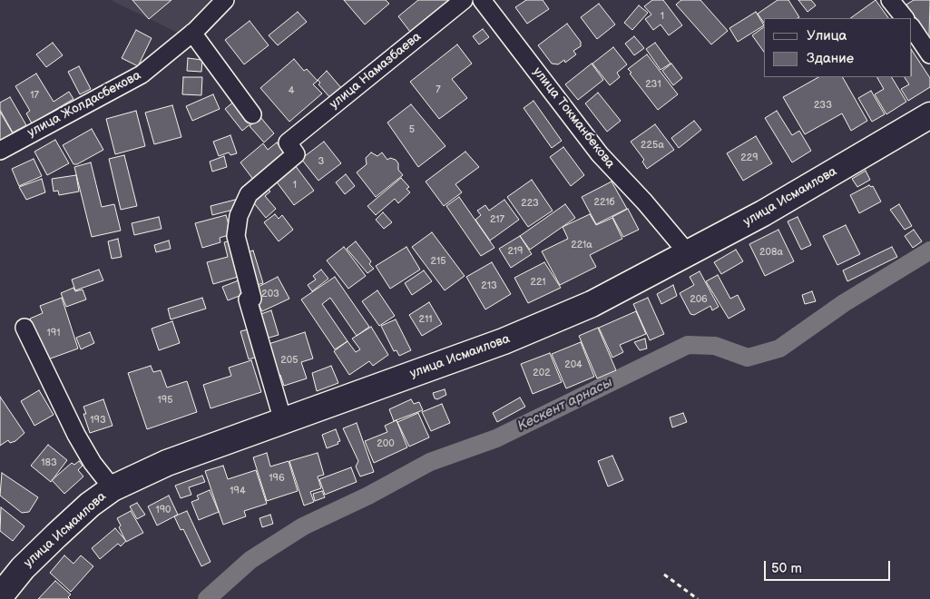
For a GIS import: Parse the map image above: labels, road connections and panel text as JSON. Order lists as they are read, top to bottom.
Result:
{
  "streets": {
    "main road": ["улица Исмаилова"],
    "street": ["улица Намазбаева", "улица Жолдасбекова", "улица Токманбекова"]
  },
  "crossings": [
    ["улица Намазбаева", "улица Исмаилова"],
    ["улица Токманбекова", "улица Исмаилова"]
  ],
  "water": ["Кескент арнасы"],
  "house_numbers": [
    "1",
    "231",
    "7",
    "4",
    "17",
    "233",
    "5",
    "225а",
    "229",
    "3",
    "1",
    "221б",
    "223",
    "217",
    "221а",
    "219",
    "208а",
    "215",
    "221",
    "213",
    "203",
    "206",
    "211",
    "191",
    "205",
    "204",
    "202",
    "195",
    "193",
    "200",
    "183",
    "196",
    "194",
    "190"
  ],
  "legend": ["Улица", "Здание"],
  "scale_bar": "50 m"
}
